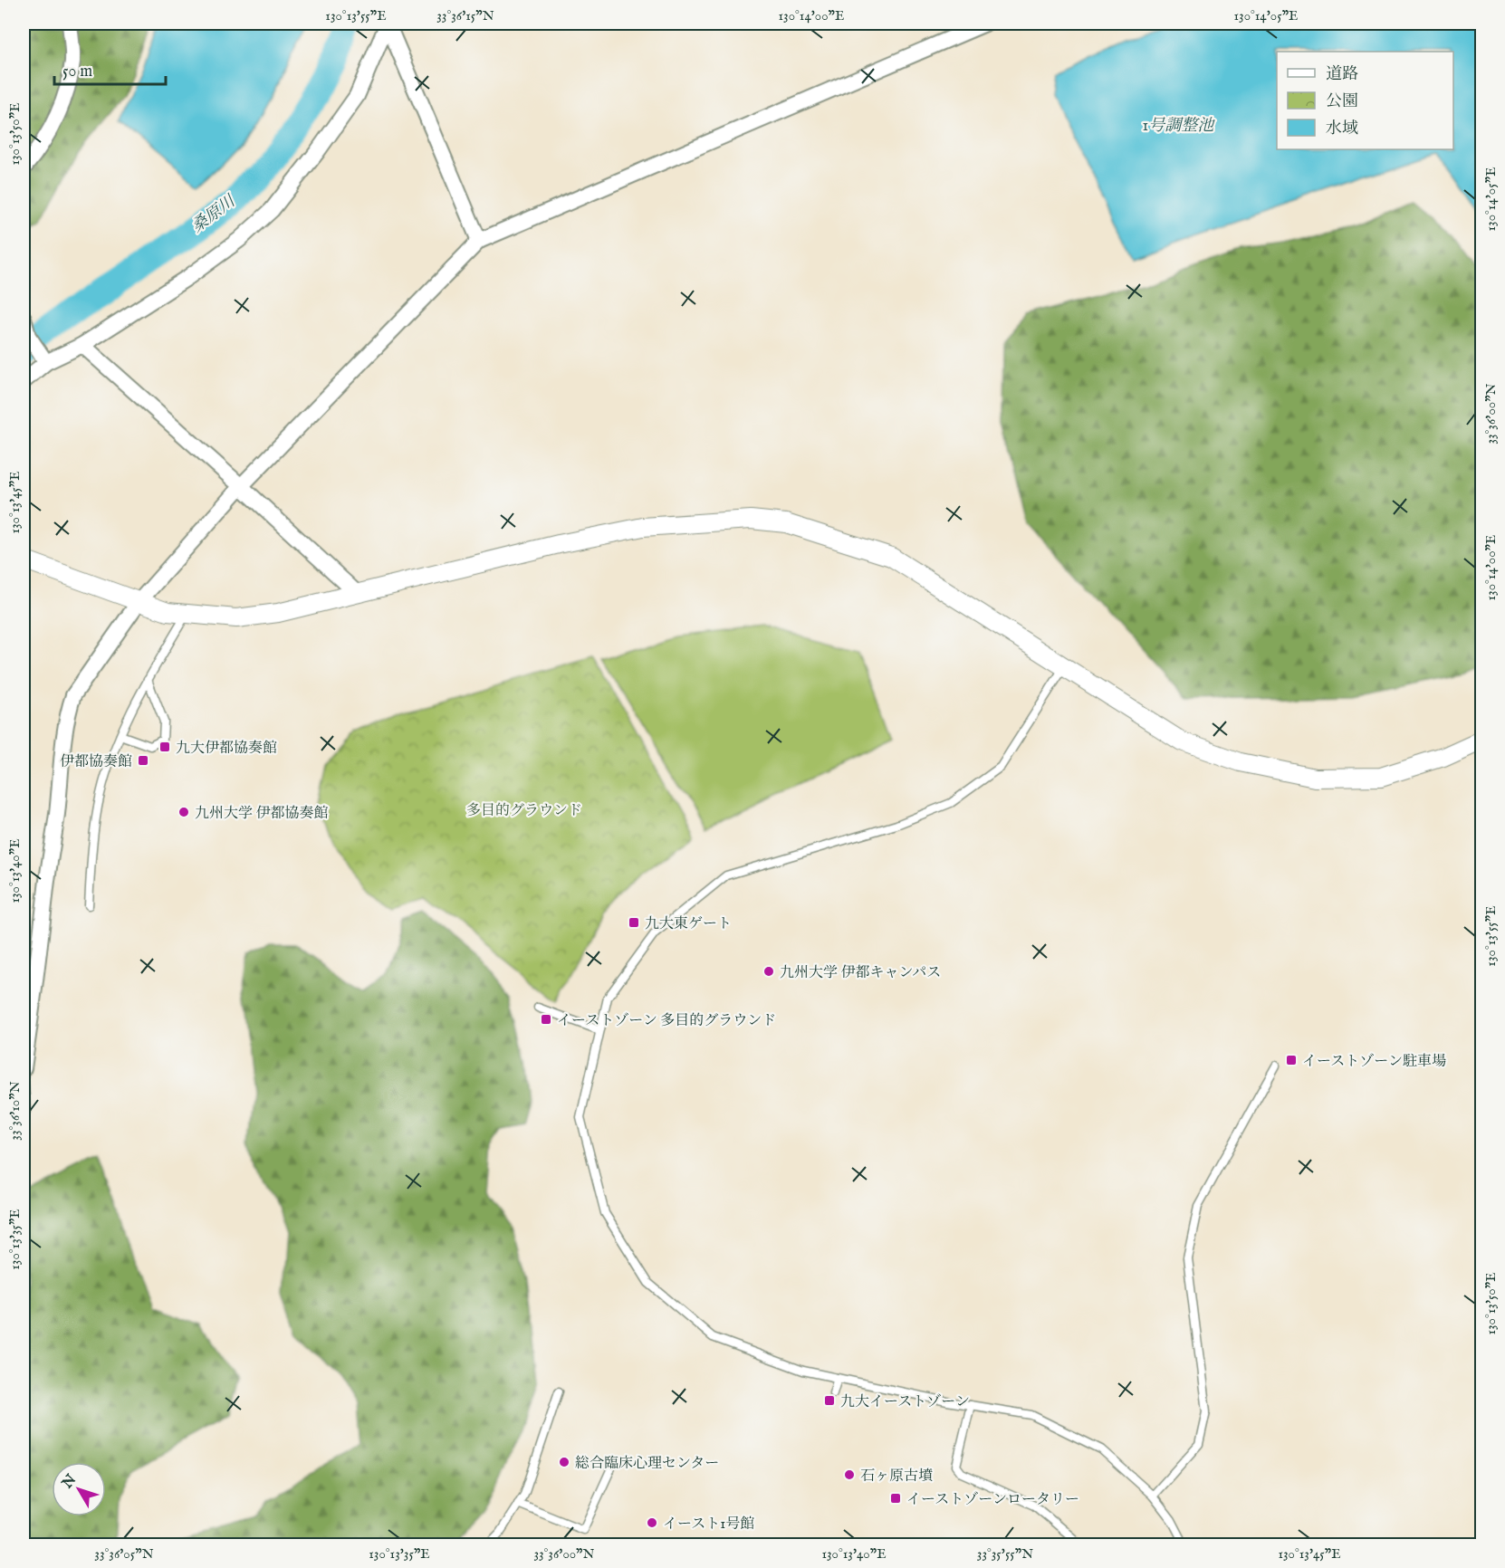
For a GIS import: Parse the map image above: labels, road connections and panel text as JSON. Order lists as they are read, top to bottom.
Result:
{
  "water": ["1号調整池", "桑原川"],
  "parks": ["多目的グラウンド"],
  "places": {
    "transit": [
      "九大伊都協奏館",
      "伊都協奏館",
      "九大東ゲート",
      "イーストゾーン 多目的グラウンド",
      "イーストゾーン駐車場",
      "九大イーストゾーン",
      "イーストゾーンロータリー"
    ],
    "other": [
      "九州大学 伊都協奏館",
      "九州大学 伊都キャンパス",
      "総合臨床心理センター",
      "石ヶ原古墳",
      "イースト1号館"
    ]
  },
  "legend": ["道路", "公園", "水域"],
  "scale_bar": "50 m",
  "north": "top left",
  "coordinates": [
    "130°13'55\"E",
    "33°36'15\"N",
    "130°14'00\"E",
    "130°14'05\"E",
    "130°13'50\"E",
    "33°36'00\"N",
    "130°13'45\"E",
    "130°13'40\"E",
    "33°36'10\"N",
    "130°13'35\"E",
    "33°36'05\"N",
    "33°35'55\"N"
  ]
}
